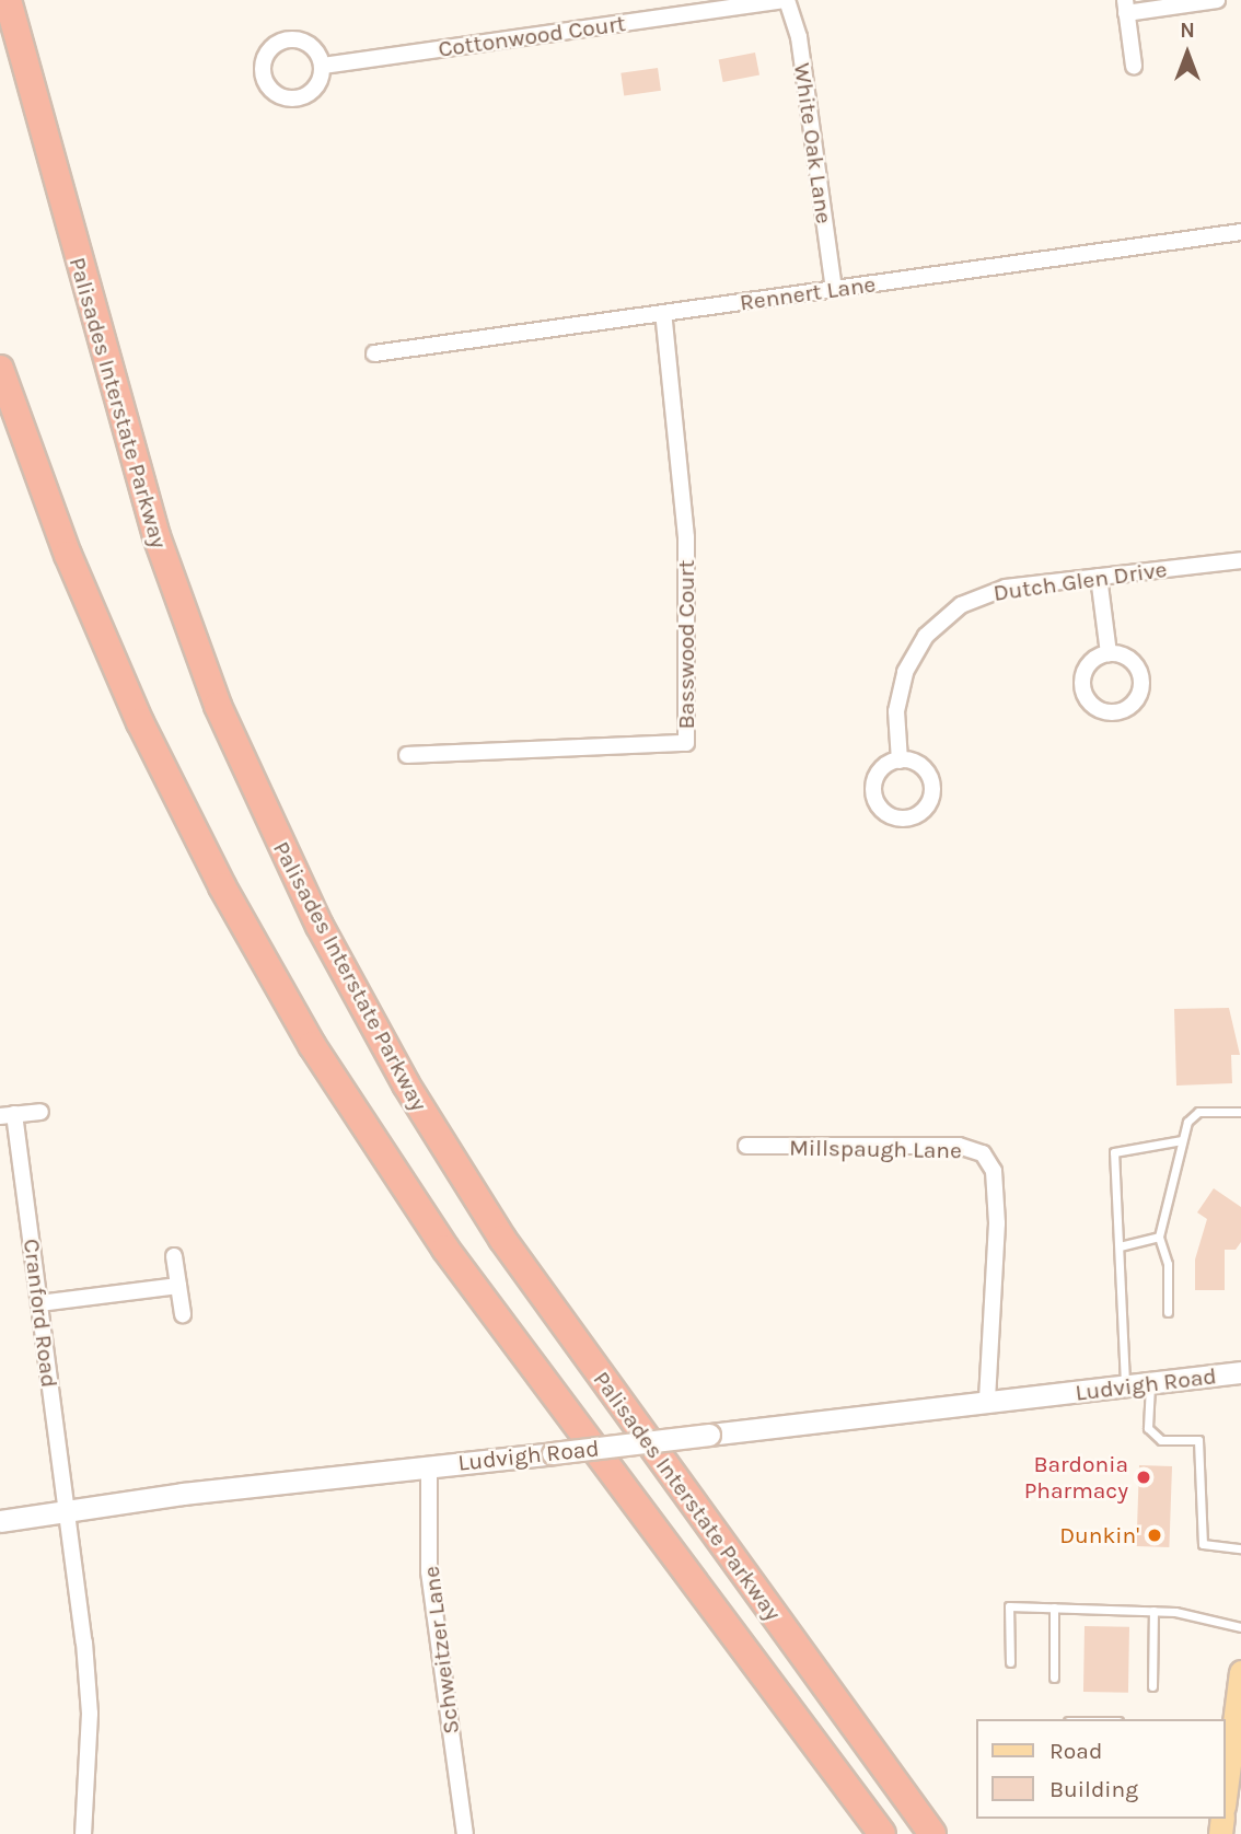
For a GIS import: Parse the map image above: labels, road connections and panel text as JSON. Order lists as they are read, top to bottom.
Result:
{
  "streets": {
    "highway": ["Palisades Interstate Parkway"],
    "street": [
      "Cottonwood Court",
      "White Oak Lane",
      "Rennert Lane",
      "Dutch Glen Drive",
      "Basswood Court",
      "Millspaugh Lane",
      "Cranford Road",
      "Ludvigh Road",
      "Schweitzer Lane"
    ]
  },
  "crossings": [
    ["Cottonwood Court", "White Oak Lane"],
    ["White Oak Lane", "Rennert Lane"],
    ["Rennert Lane", "Basswood Court"],
    ["Millspaugh Lane", "Ludvigh Road"],
    ["Cranford Road", "Ludvigh Road"],
    ["Ludvigh Road", "Schweitzer Lane"]
  ],
  "places": ["Bardonia Pharmacy", "Dunkin'"],
  "legend": ["Road", "Building"],
  "north": "top"
}
